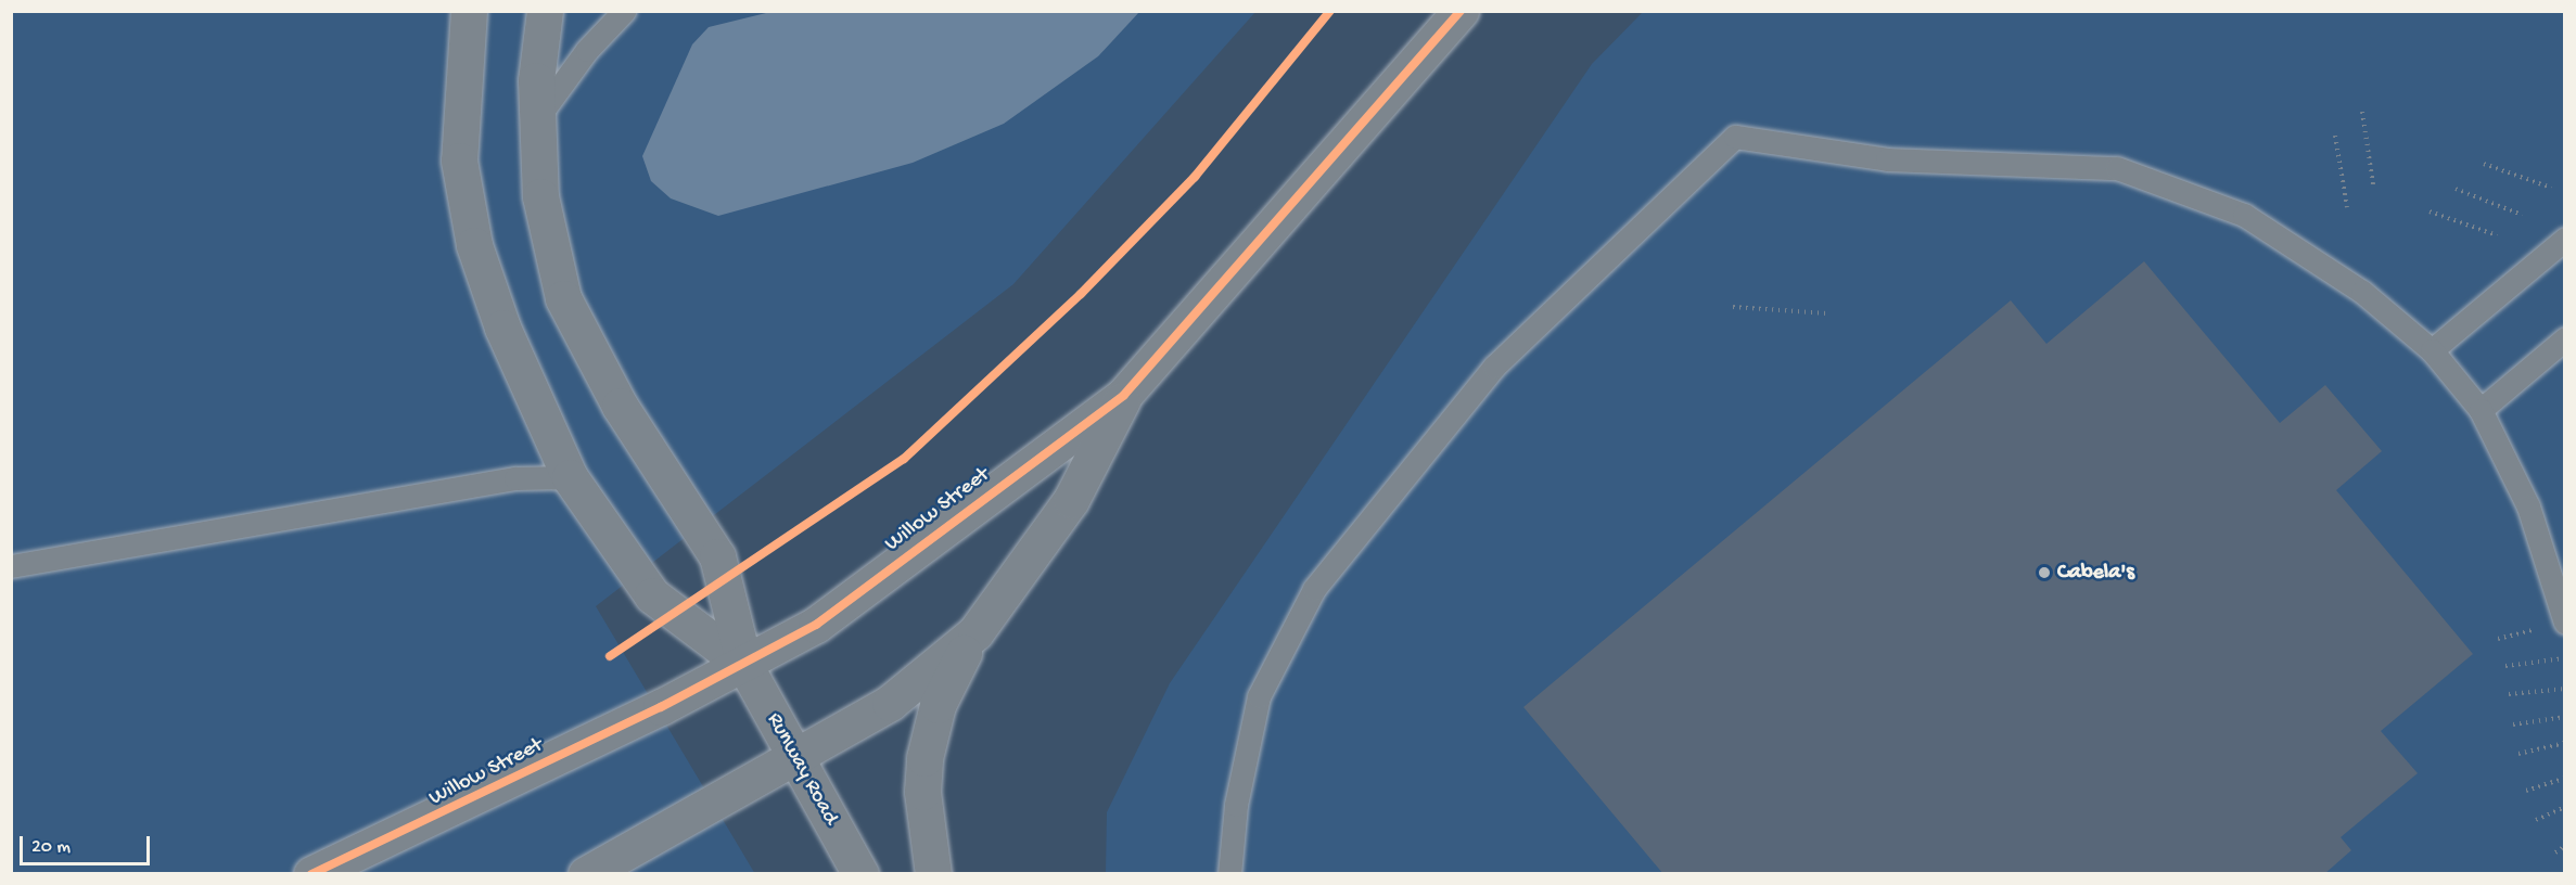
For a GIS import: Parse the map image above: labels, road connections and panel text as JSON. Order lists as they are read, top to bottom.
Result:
{
  "streets": {
    "street": ["Willow Street", "Runway Road"]
  },
  "crossings": [
    ["Willow Street", "Runway Road"]
  ],
  "places": ["Cabela's"],
  "scale_bar": "20 m"
}
